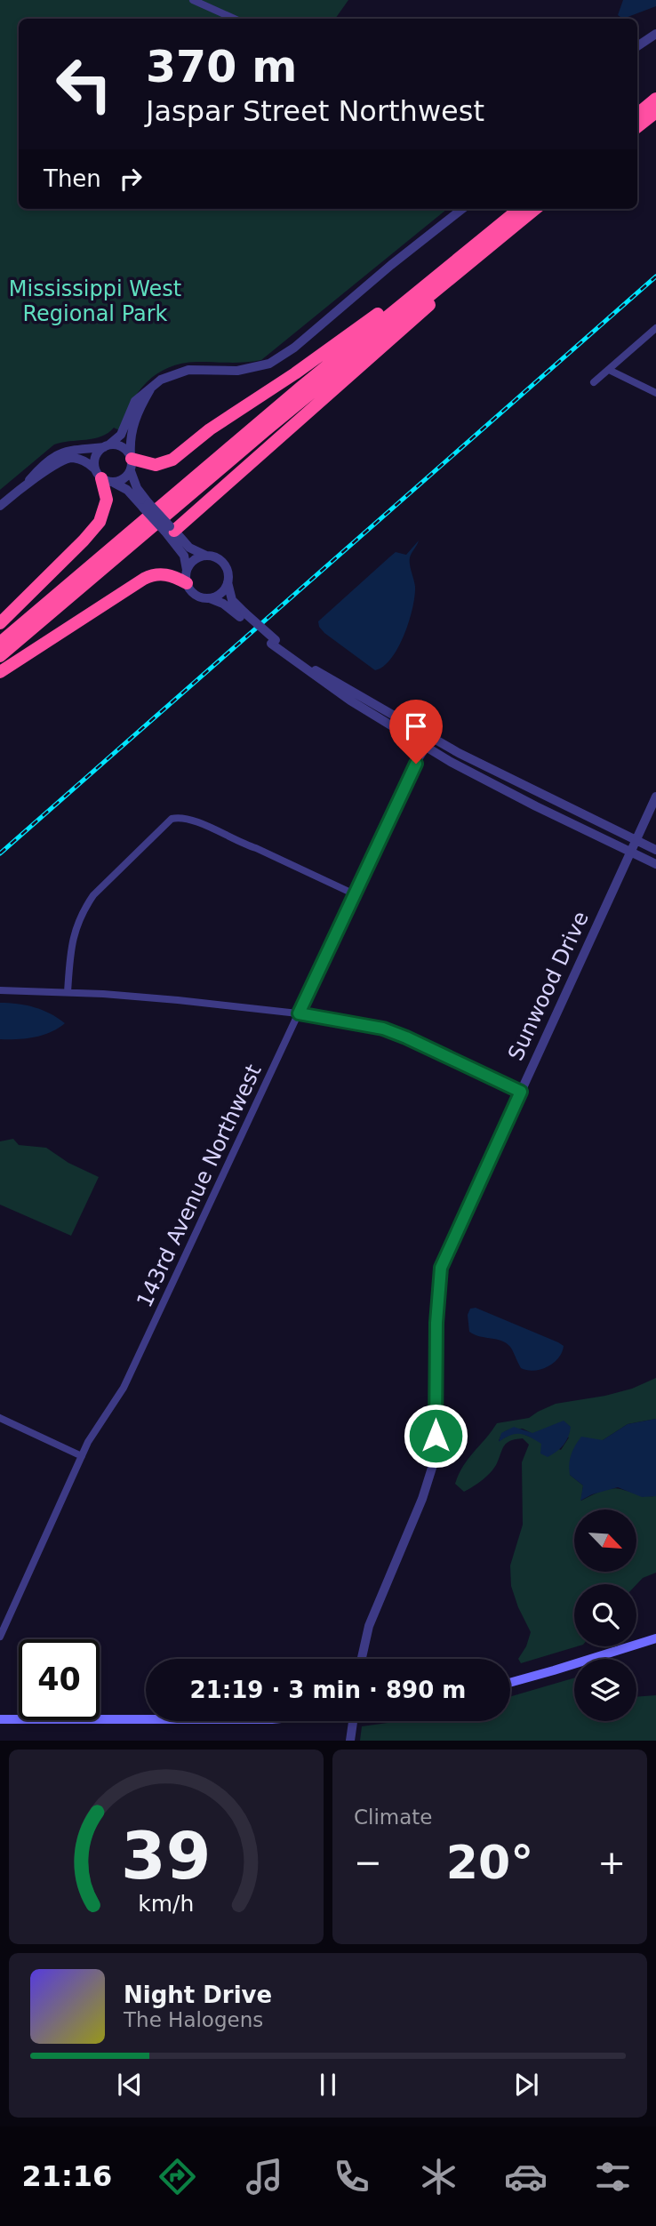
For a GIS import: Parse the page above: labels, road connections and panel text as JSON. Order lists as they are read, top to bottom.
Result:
{
  "streets": {
    "street": ["Sunwood Drive", "143rd Avenue Northwest"]
  },
  "parks": ["Mississippi West Regional Park"],
  "north": "bottom right",
  "page": {
    "turn": ["370 m", "Jaspar Street Northwest"],
    "then": "Then",
    "limit": "40",
    "trip": "21:19 · 3 min · 890 m",
    "tile": "Climate",
    "heat": ["−", "20°", "+"],
    "song": ["Night Drive", "The Halogens"],
    "tabs": "21:16",
    "gauge": ["39", "km/h"]
  }
}
